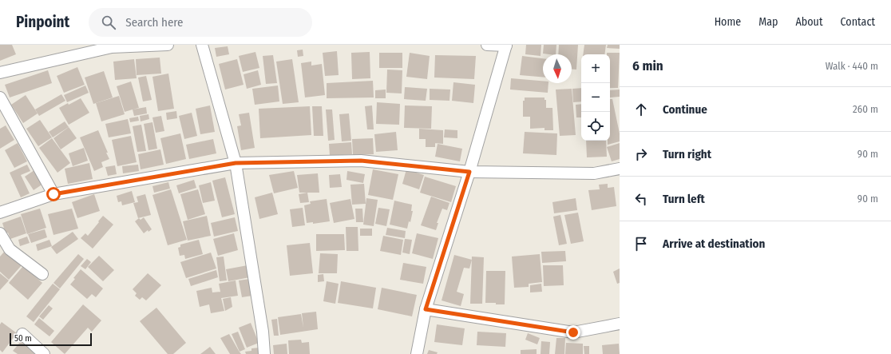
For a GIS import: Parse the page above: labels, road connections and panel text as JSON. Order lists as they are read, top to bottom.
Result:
{
  "scale_bar": "50 m",
  "north": "bottom",
  "page": {
    "header": "Pinpoint",
    "search": "Search here",
    "nav": [
      "Home",
      "Map",
      "About",
      "Contact"
    ],
    "heading": ["6 min", "Walk · 440 m"],
    "map_buttons": ["+", "−"],
    "list": [
      ["Continue", "260 m"],
      ["Turn right", "90 m"],
      ["Turn left", "90 m"],
      "Arrive at destination"
    ],
    "scale": "50 m"
  }
}
